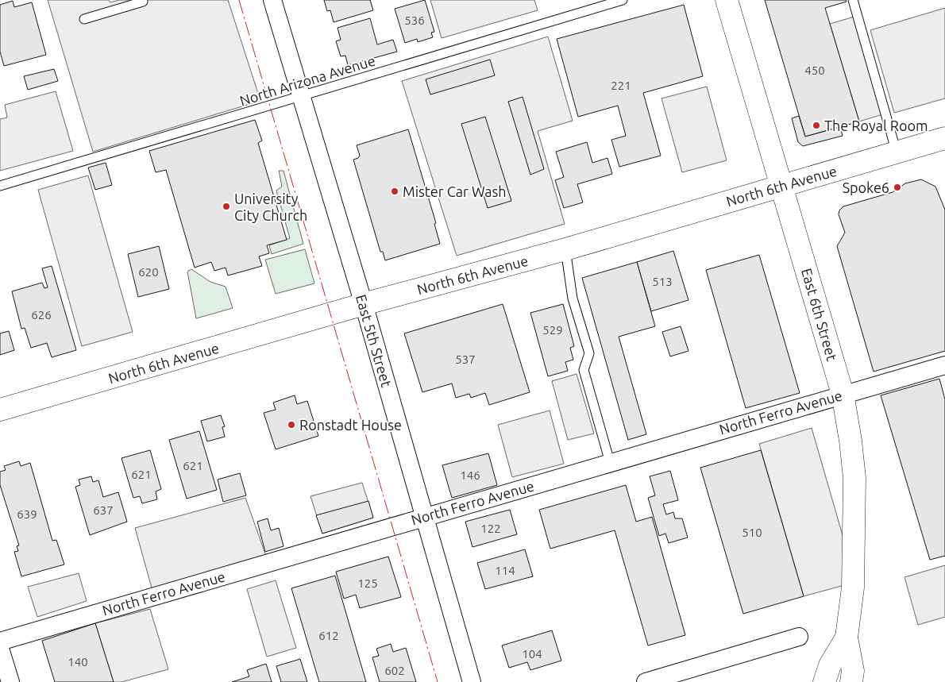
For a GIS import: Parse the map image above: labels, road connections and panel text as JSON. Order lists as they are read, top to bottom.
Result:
{
  "streets": {
    "main road": ["North 6th Avenue", "East 6th Street"],
    "street": ["East 5th Street", "North Ferro Avenue"],
    "lane": ["North Arizona Avenue"]
  },
  "crossings": [
    ["North Arizona Avenue", "East 5th Street"],
    ["North 6th Avenue", "East 6th Street"],
    ["North 6th Avenue", "East 5th Street"],
    ["East 6th Street", "North Ferro Avenue"],
    ["East 5th Street", "North Ferro Avenue"]
  ],
  "places": [
    "The Royal Room",
    "Spoke6",
    "Mister Car Wash",
    "University City Church",
    "Ronstadt House"
  ],
  "house_numbers": [
    "536",
    "450",
    "221",
    "620",
    "513",
    "626",
    "529",
    "537",
    "621",
    "621",
    "146",
    "637",
    "639",
    "122",
    "510",
    "114",
    "125",
    "612",
    "104",
    "140",
    "602"
  ]
}
